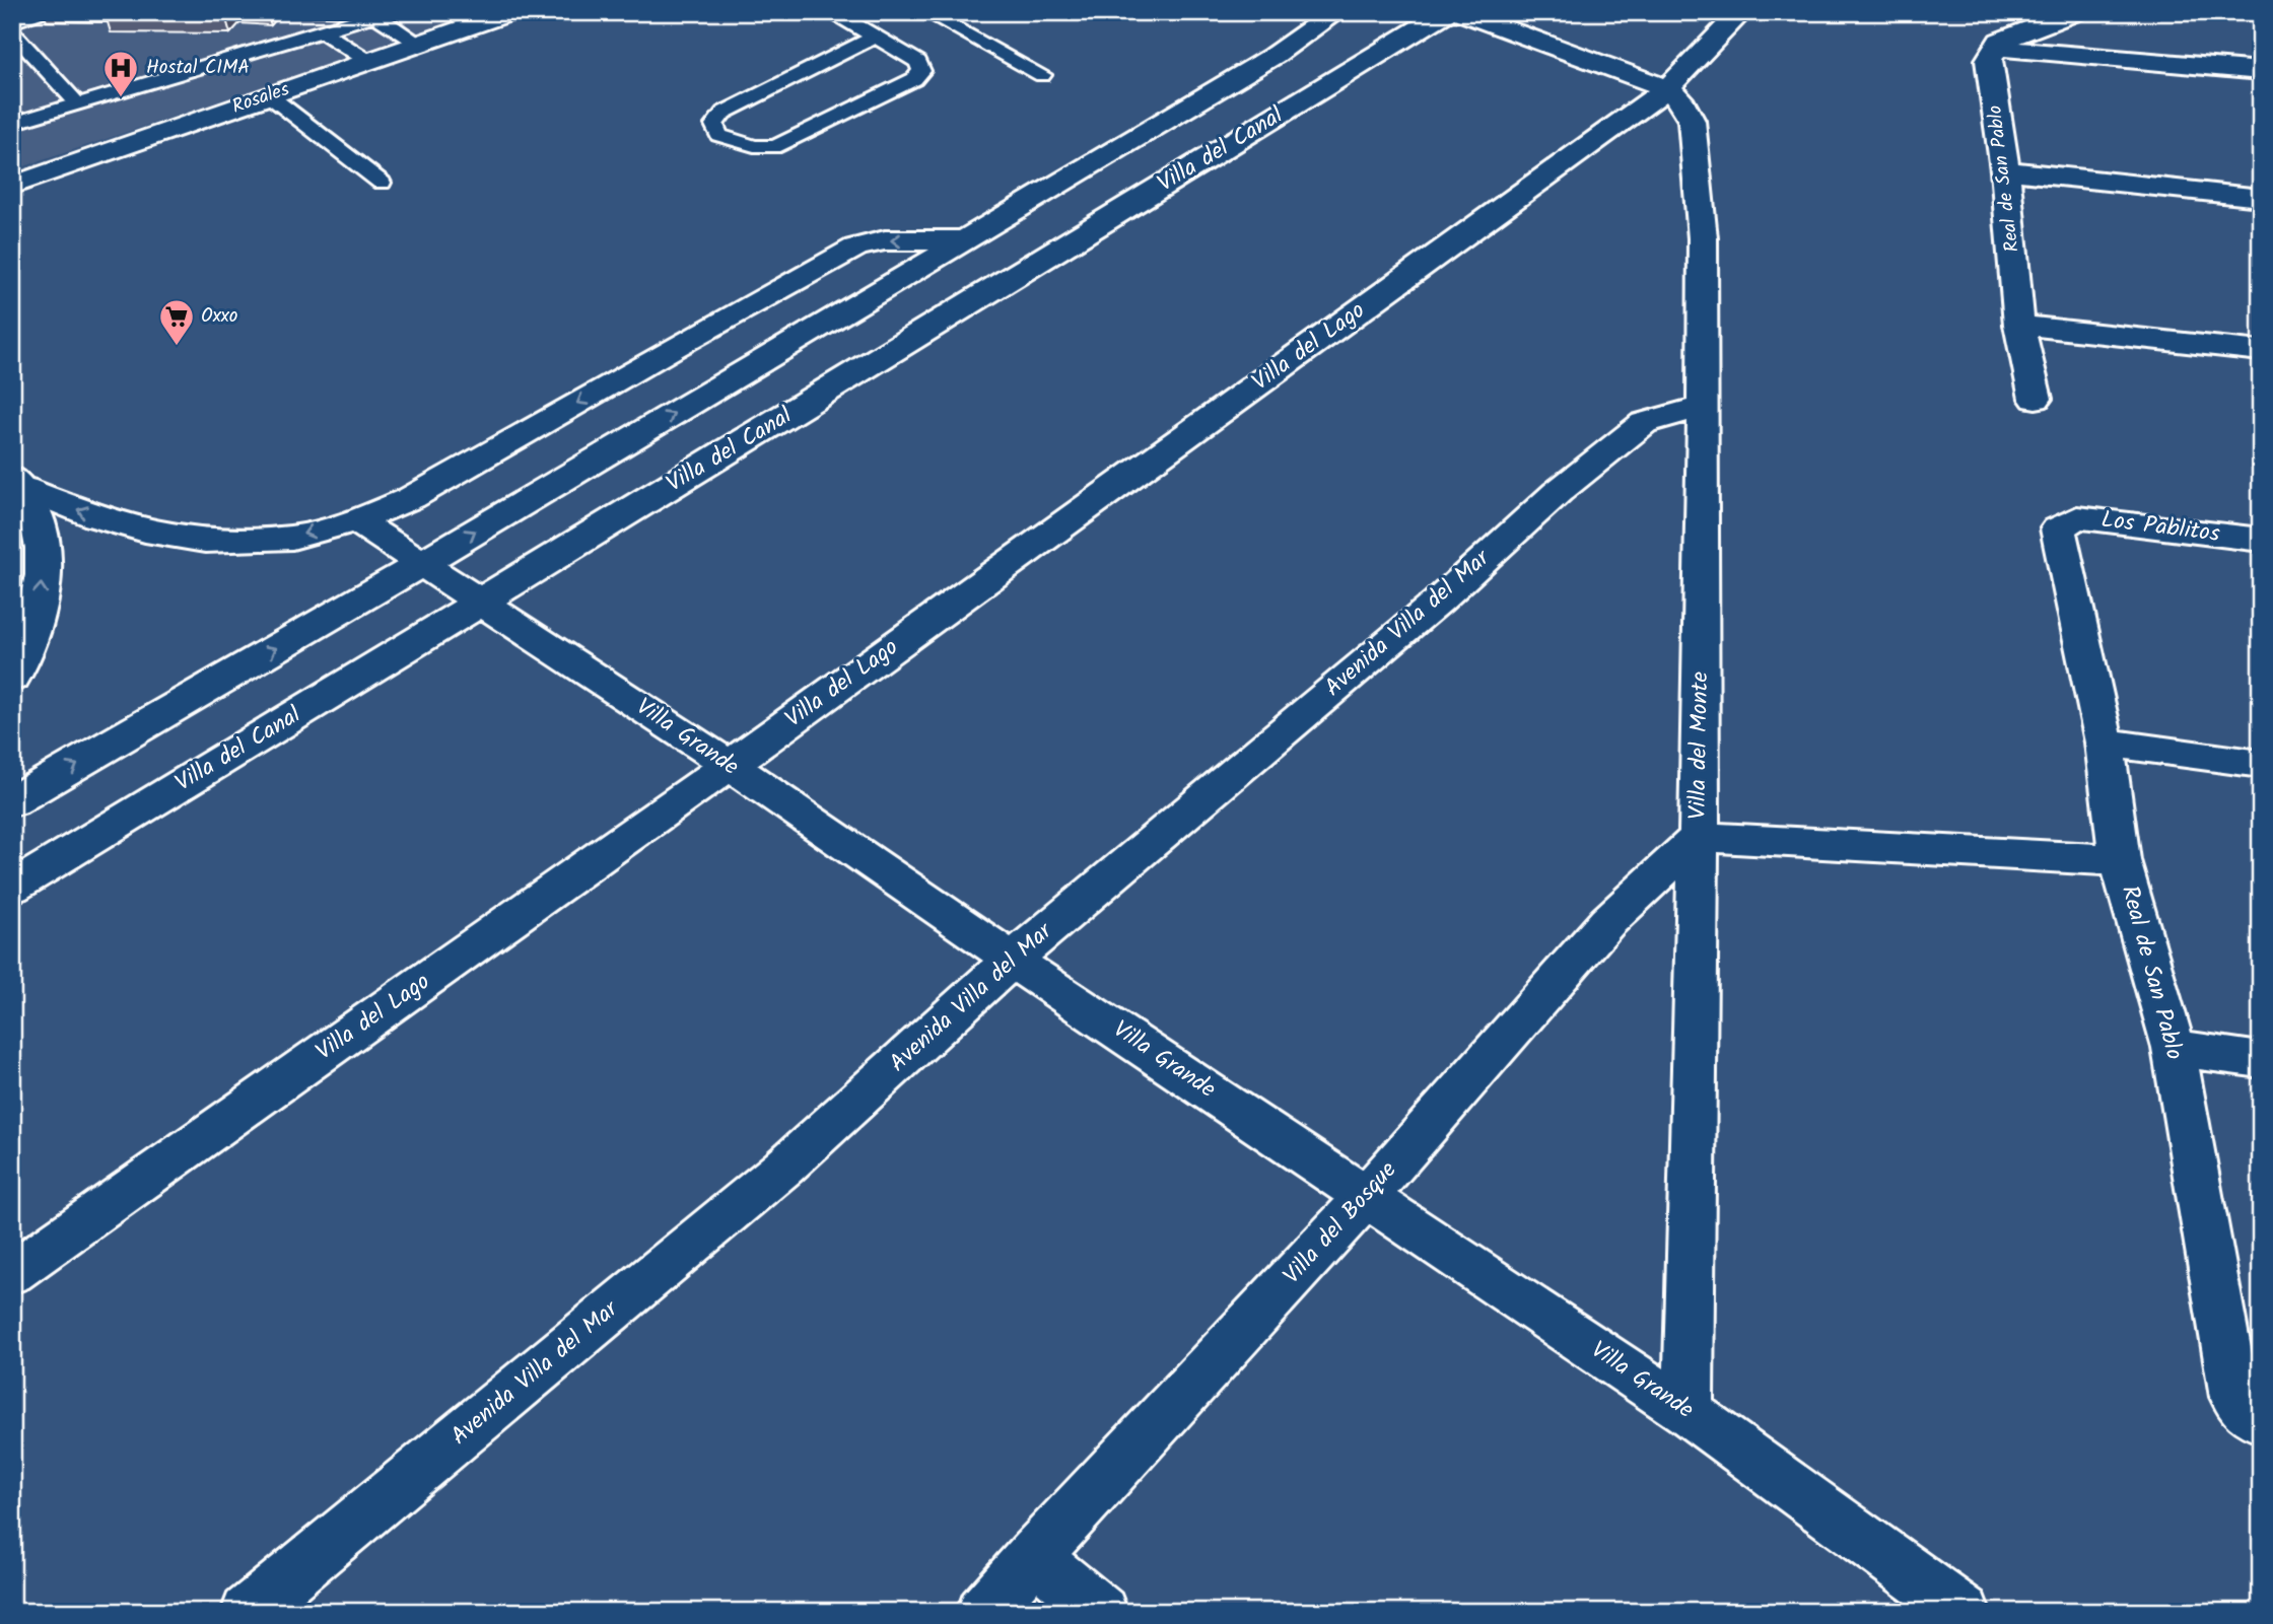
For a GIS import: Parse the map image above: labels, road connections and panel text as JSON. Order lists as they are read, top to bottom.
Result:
{
  "streets": {
    "street": [
      "Rosales",
      "Villa del Canal",
      "Real de San Pablo",
      "Villa del Lago",
      "Los Pablitos",
      "Avenida Villa del Mar",
      "Villa Grande",
      "Villa del Monte",
      "Villa del Bosque"
    ]
  },
  "crossings": [
    ["Villa del Canal", "Villa Grande"],
    ["Real de San Pablo", "Los Pablitos"],
    ["Villa del Lago", "Villa Grande"],
    ["Villa del Lago", "Villa del Monte"],
    ["Avenida Villa del Mar", "Villa Grande"],
    ["Avenida Villa del Mar", "Villa del Monte"],
    ["Villa Grande", "Villa del Monte"],
    ["Villa Grande", "Villa del Bosque"],
    ["Villa del Monte", "Villa del Bosque"]
  ],
  "places": {
    "hospital": ["Hostal CIMA"],
    "supermarket": ["Oxxo"]
  }
}
